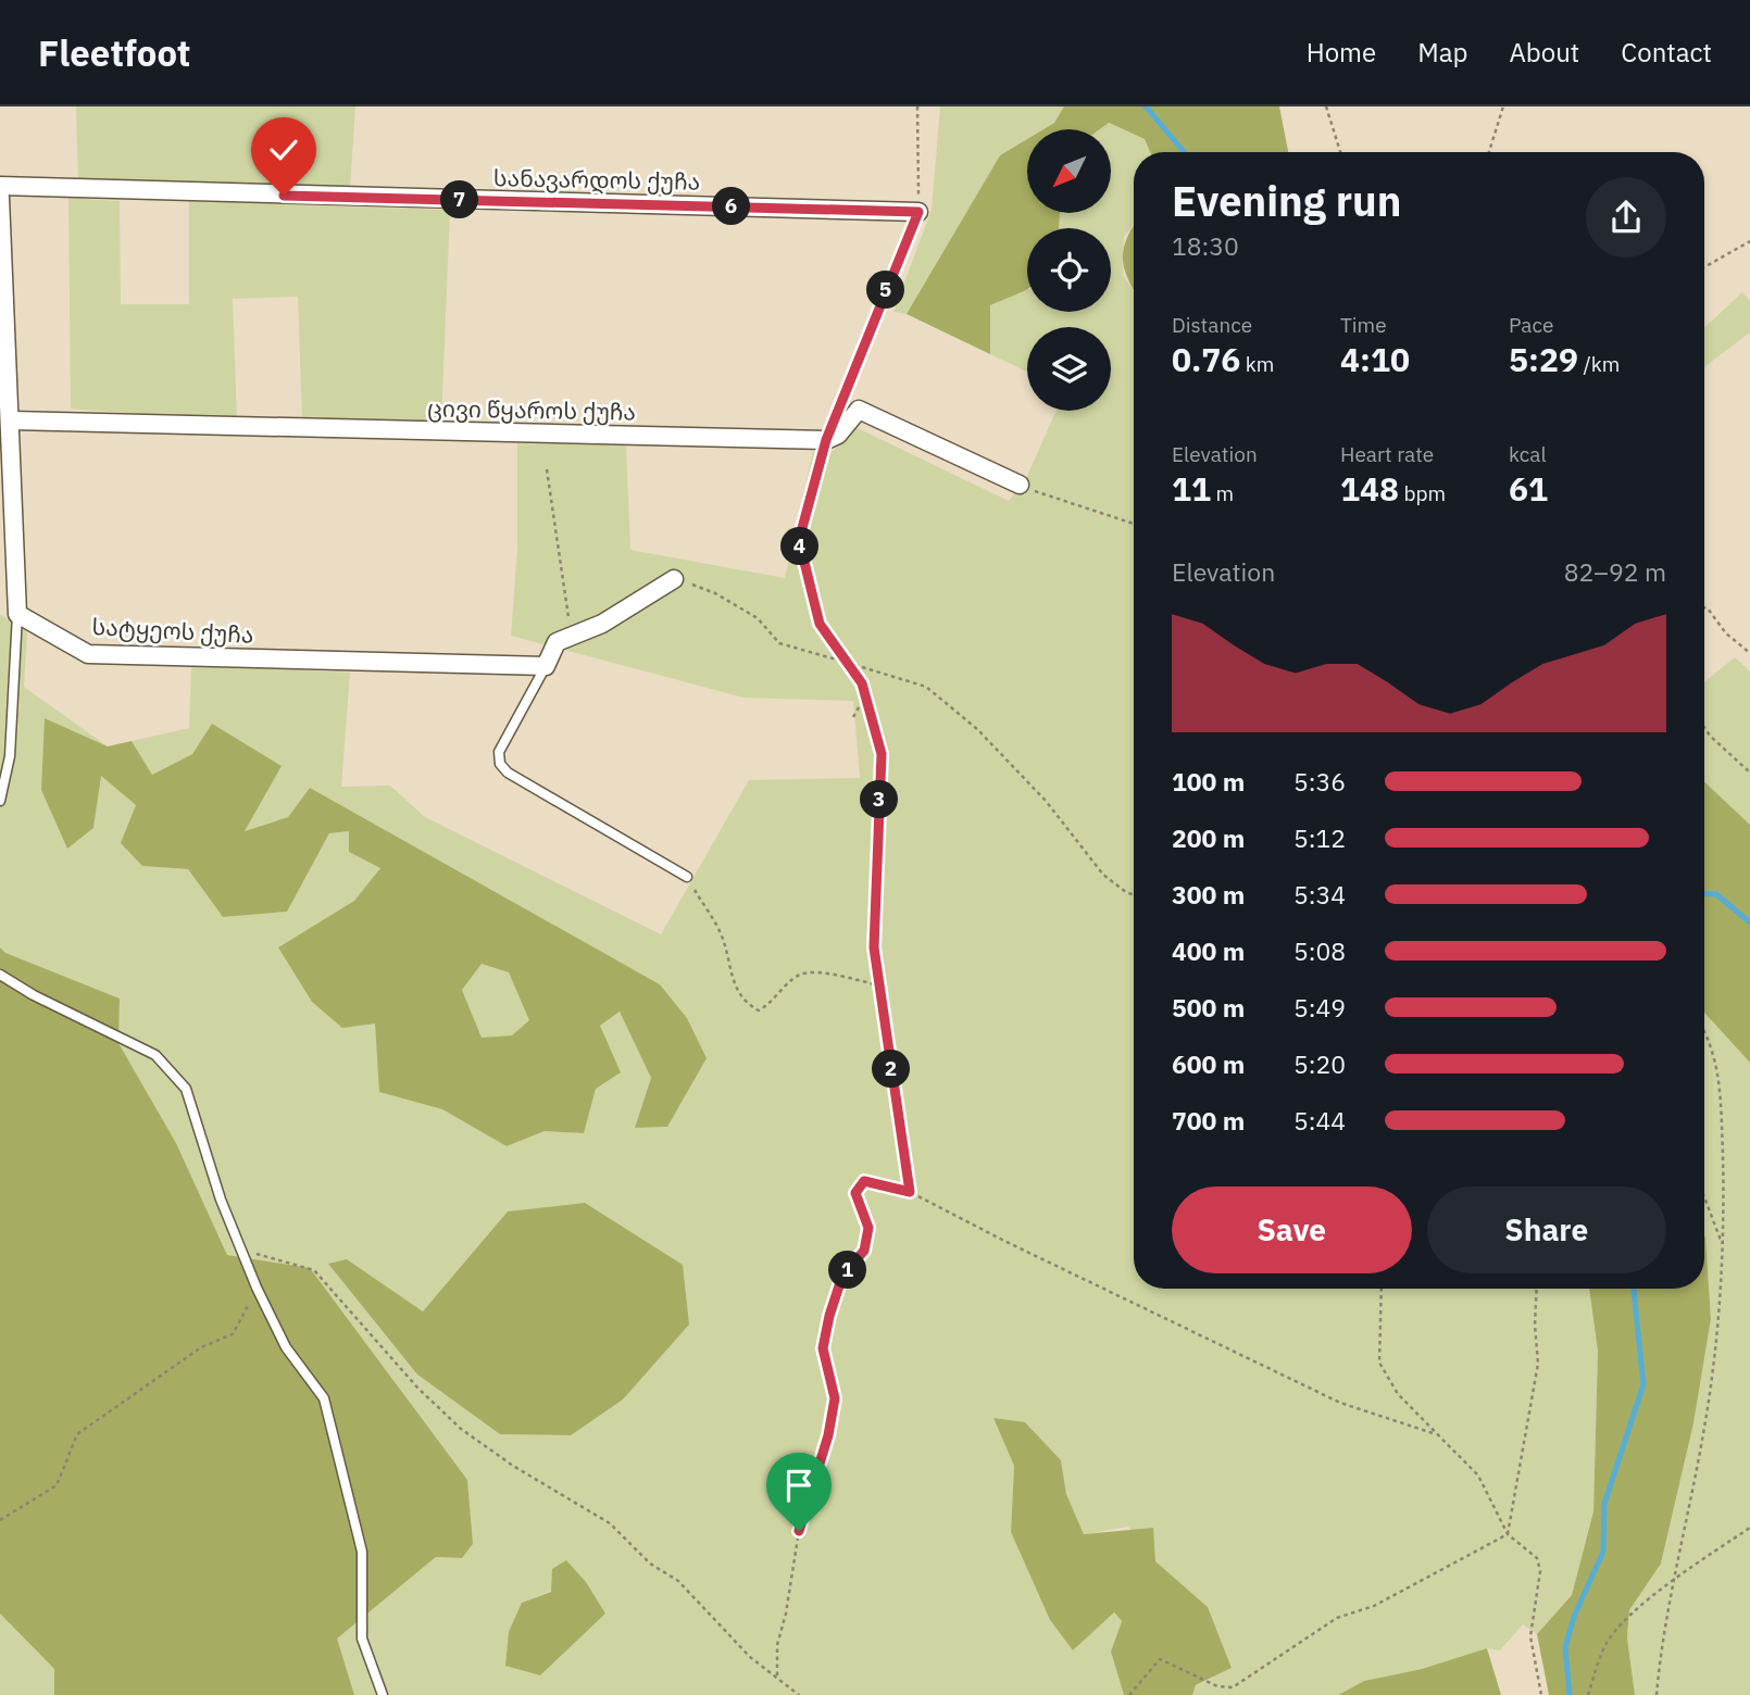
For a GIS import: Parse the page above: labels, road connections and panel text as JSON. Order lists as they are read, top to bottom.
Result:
{
  "streets": {
    "street": ["სანავარდოს ქუჩა", "ცივი წყაროს ქუჩა", "სატყეოს ქუჩა"]
  },
  "north": "bottom left",
  "page": {
    "header": "Fleetfoot",
    "nav": [
      "Home",
      "Map",
      "About",
      "Contact"
    ],
    "heading": ["Evening run", "18:30"],
    "pins": [
      "7",
      "6",
      "5",
      "4",
      "3",
      "2",
      "1"
    ],
    "stats": [
      ["Distance", "0.76 km"],
      ["Time", "4:10"],
      ["Pace", "5:29 /km"],
      ["Elevation", "11 m"],
      ["Heart rate", "148 bpm"],
      ["kcal", "61"]
    ],
    "chart": ["Elevation", "82–92 m"],
    "list": [
      {
        "name": "100 m",
        "note": "5:36"
      },
      {
        "name": "200 m",
        "note": "5:12"
      },
      {
        "name": "300 m",
        "note": "5:34"
      },
      {
        "name": "400 m",
        "note": "5:08"
      },
      {
        "name": "500 m",
        "note": "5:49"
      },
      {
        "name": "600 m",
        "note": "5:20"
      },
      {
        "name": "700 m",
        "note": "5:44"
      }
    ],
    "buttons": ["Save", "Share"]
  }
}
